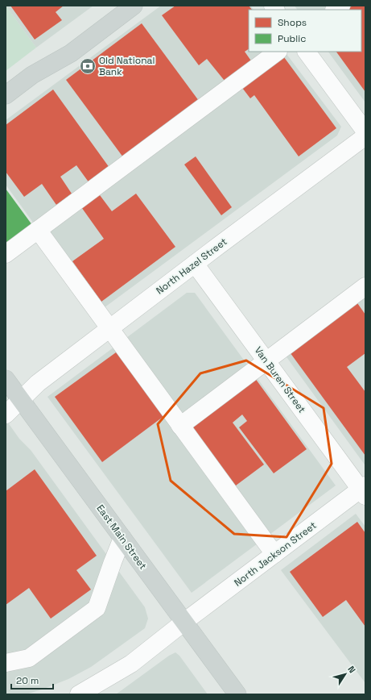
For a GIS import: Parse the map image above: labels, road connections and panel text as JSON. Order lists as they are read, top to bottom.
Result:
{
  "streets": {
    "main road": ["East Main Street"],
    "street": ["North Hazel Street", "Van Buren Street", "North Jackson Street"]
  },
  "crossings": [
    ["North Hazel Street", "Van Buren Street"],
    ["North Hazel Street", "East Main Street"],
    ["Van Buren Street", "North Jackson Street"],
    ["East Main Street", "North Jackson Street"]
  ],
  "places": {
    "bank": ["Old National Bank"]
  },
  "legend": ["Shops", "Public"],
  "scale_bar": "20 m",
  "north": "top right"
}
